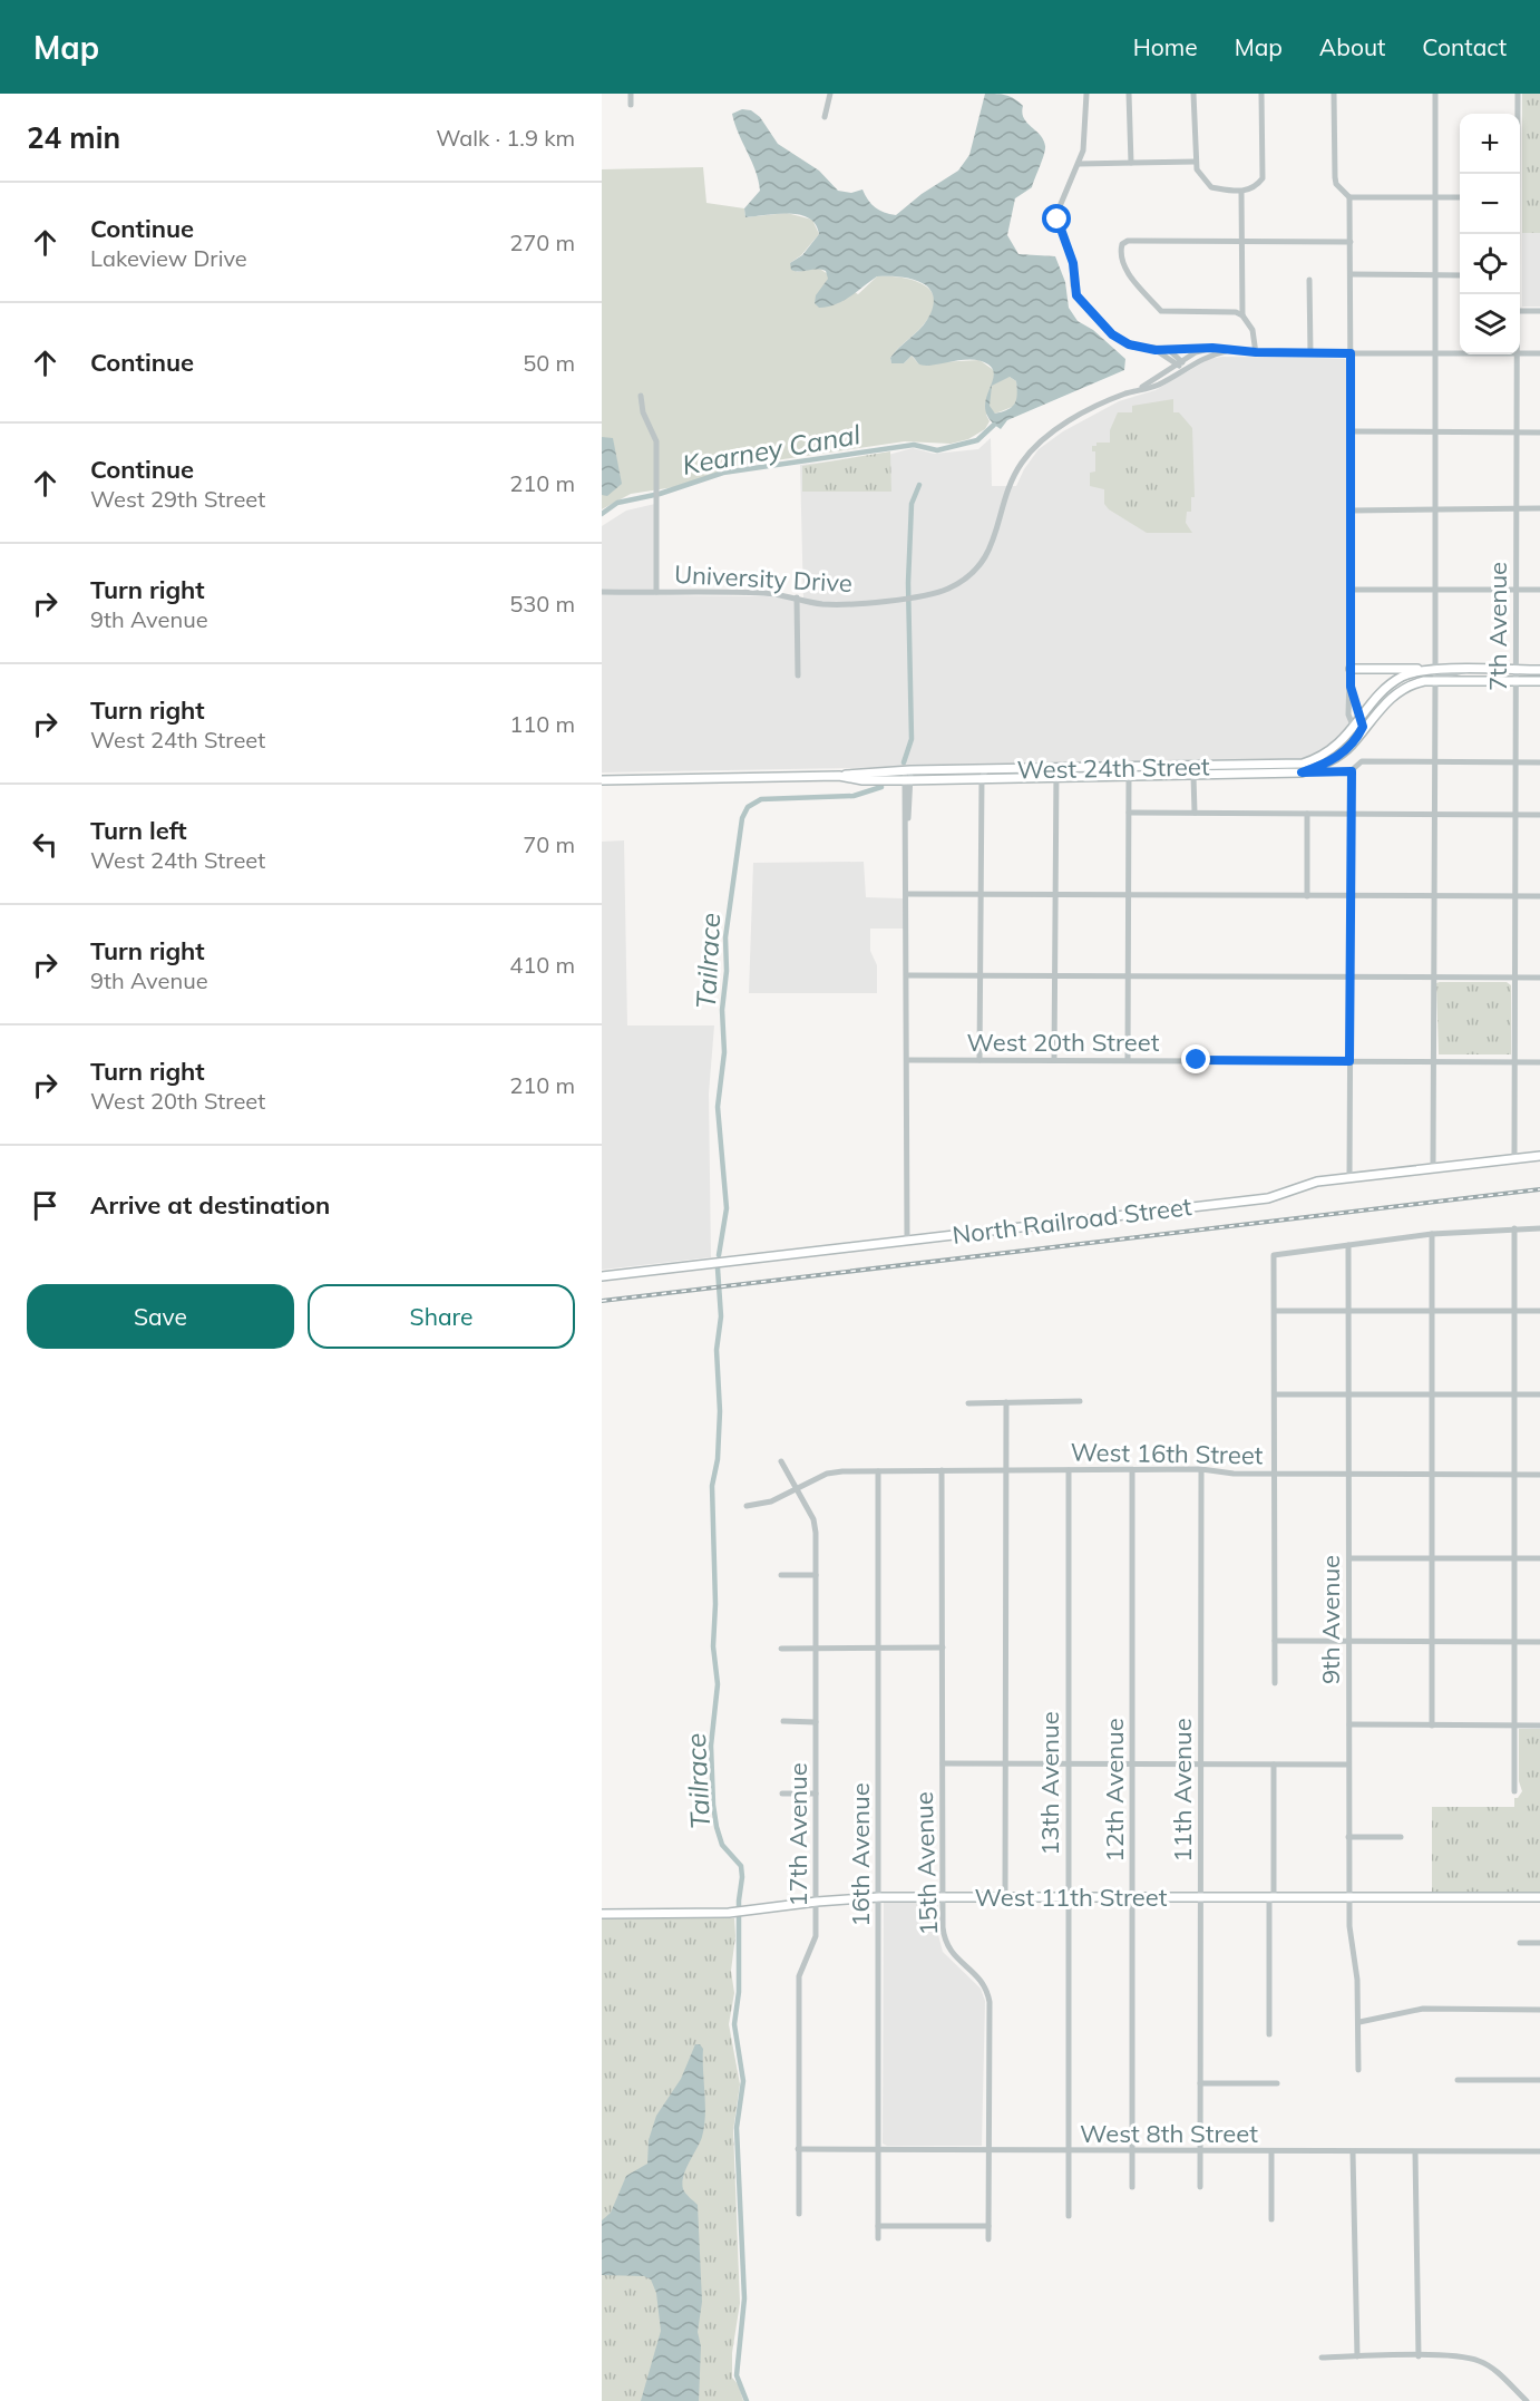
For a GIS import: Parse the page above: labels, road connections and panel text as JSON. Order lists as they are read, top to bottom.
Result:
{
  "streets": {
    "main road": ["West 24th Street", "North Railroad Street", "West 11th Street"],
    "street": [
      "University Drive",
      "7th Avenue",
      "West 20th Street",
      "West 16th Street",
      "9th Avenue",
      "13th Avenue",
      "12th Avenue",
      "11th Avenue",
      "17th Avenue",
      "16th Avenue",
      "15th Avenue",
      "West 8th Street"
    ]
  },
  "crossings": [
    ["7th Avenue", "West 24th Street"],
    ["7th Avenue", "West 20th Street"],
    ["7th Avenue", "North Railroad Street"],
    ["West 16th Street", "9th Avenue"],
    ["West 16th Street", "13th Avenue"],
    ["West 16th Street", "12th Avenue"],
    ["West 16th Street", "11th Avenue"],
    ["West 16th Street", "17th Avenue"],
    ["West 16th Street", "16th Avenue"],
    ["West 16th Street", "15th Avenue"],
    ["9th Avenue", "West 11th Street"],
    ["13th Avenue", "West 11th Street"],
    ["13th Avenue", "West 8th Street"],
    ["12th Avenue", "West 11th Street"],
    ["12th Avenue", "West 8th Street"],
    ["11th Avenue", "West 11th Street"],
    ["11th Avenue", "West 8th Street"],
    ["17th Avenue", "West 11th Street"],
    ["17th Avenue", "West 8th Street"],
    ["16th Avenue", "West 11th Street"],
    ["16th Avenue", "West 8th Street"],
    ["15th Avenue", "West 11th Street"],
    ["15th Avenue", "West 8th Street"]
  ],
  "water": ["Kearney Canal", "Tailrace"],
  "page": {
    "header": "Map",
    "nav": [
      "Home",
      "Map",
      "About",
      "Contact"
    ],
    "heading": ["24 min", "Walk · 1.9 km"],
    "map_buttons": ["+", "−"],
    "list": [
      ["Continue", "Lakeview Drive", "270 m"],
      ["Continue", "50 m"],
      ["Continue", "West 29th Street", "210 m"],
      ["Turn right", "9th Avenue", "530 m"],
      ["Turn right", "West 24th Street", "110 m"],
      ["Turn left", "West 24th Street", "70 m"],
      ["Turn right", "9th Avenue", "410 m"],
      ["Turn right", "West 20th Street", "210 m"],
      "Arrive at destination"
    ],
    "buttons": ["Save", "Share"]
  }
}
